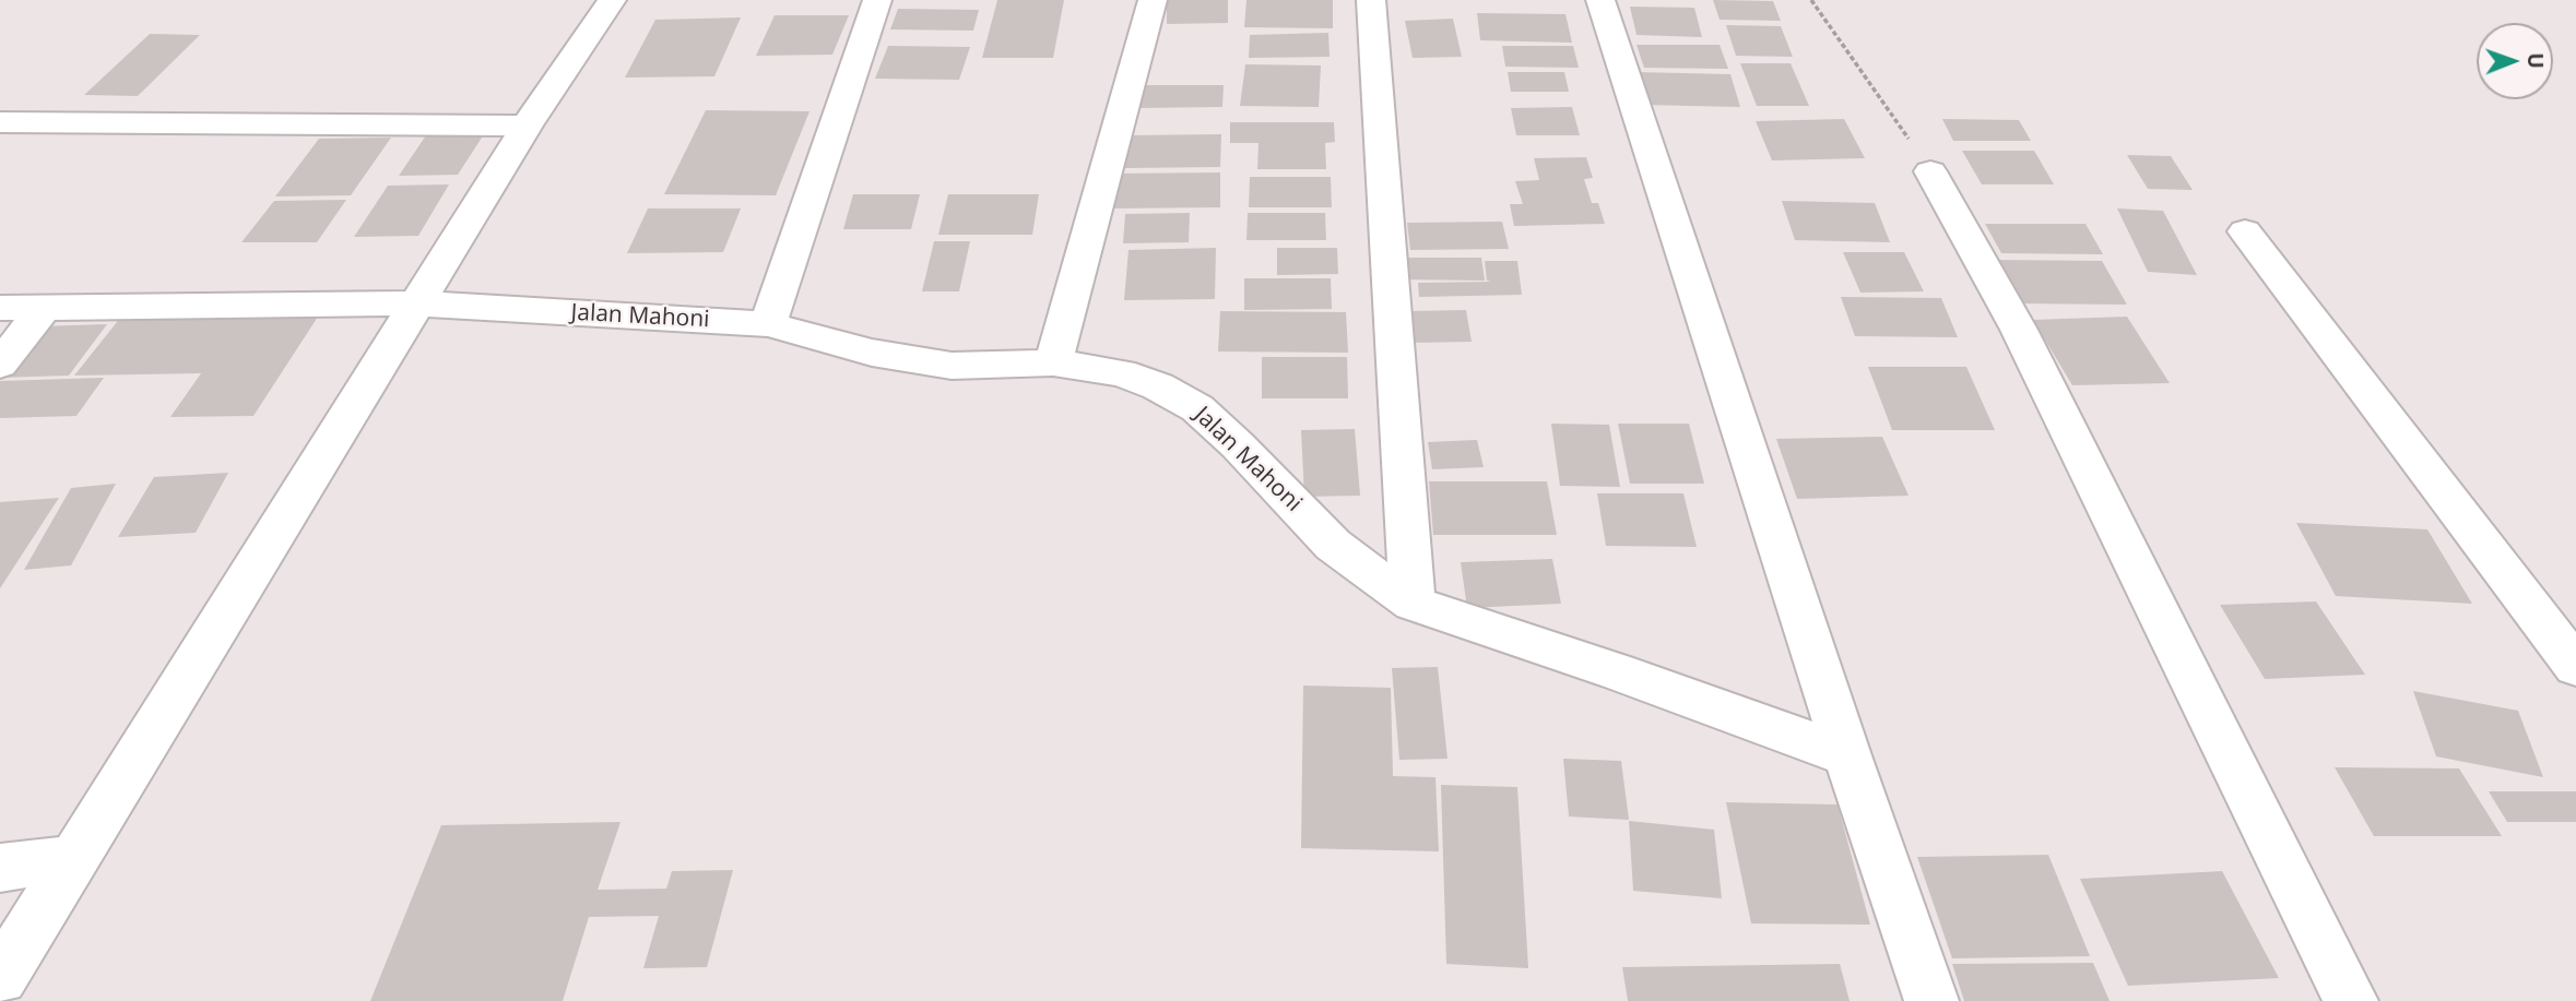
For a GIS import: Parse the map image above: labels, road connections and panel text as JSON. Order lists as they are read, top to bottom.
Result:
{
  "streets": {
    "street": ["Jalan Mahoni"]
  },
  "north": "right"
}
